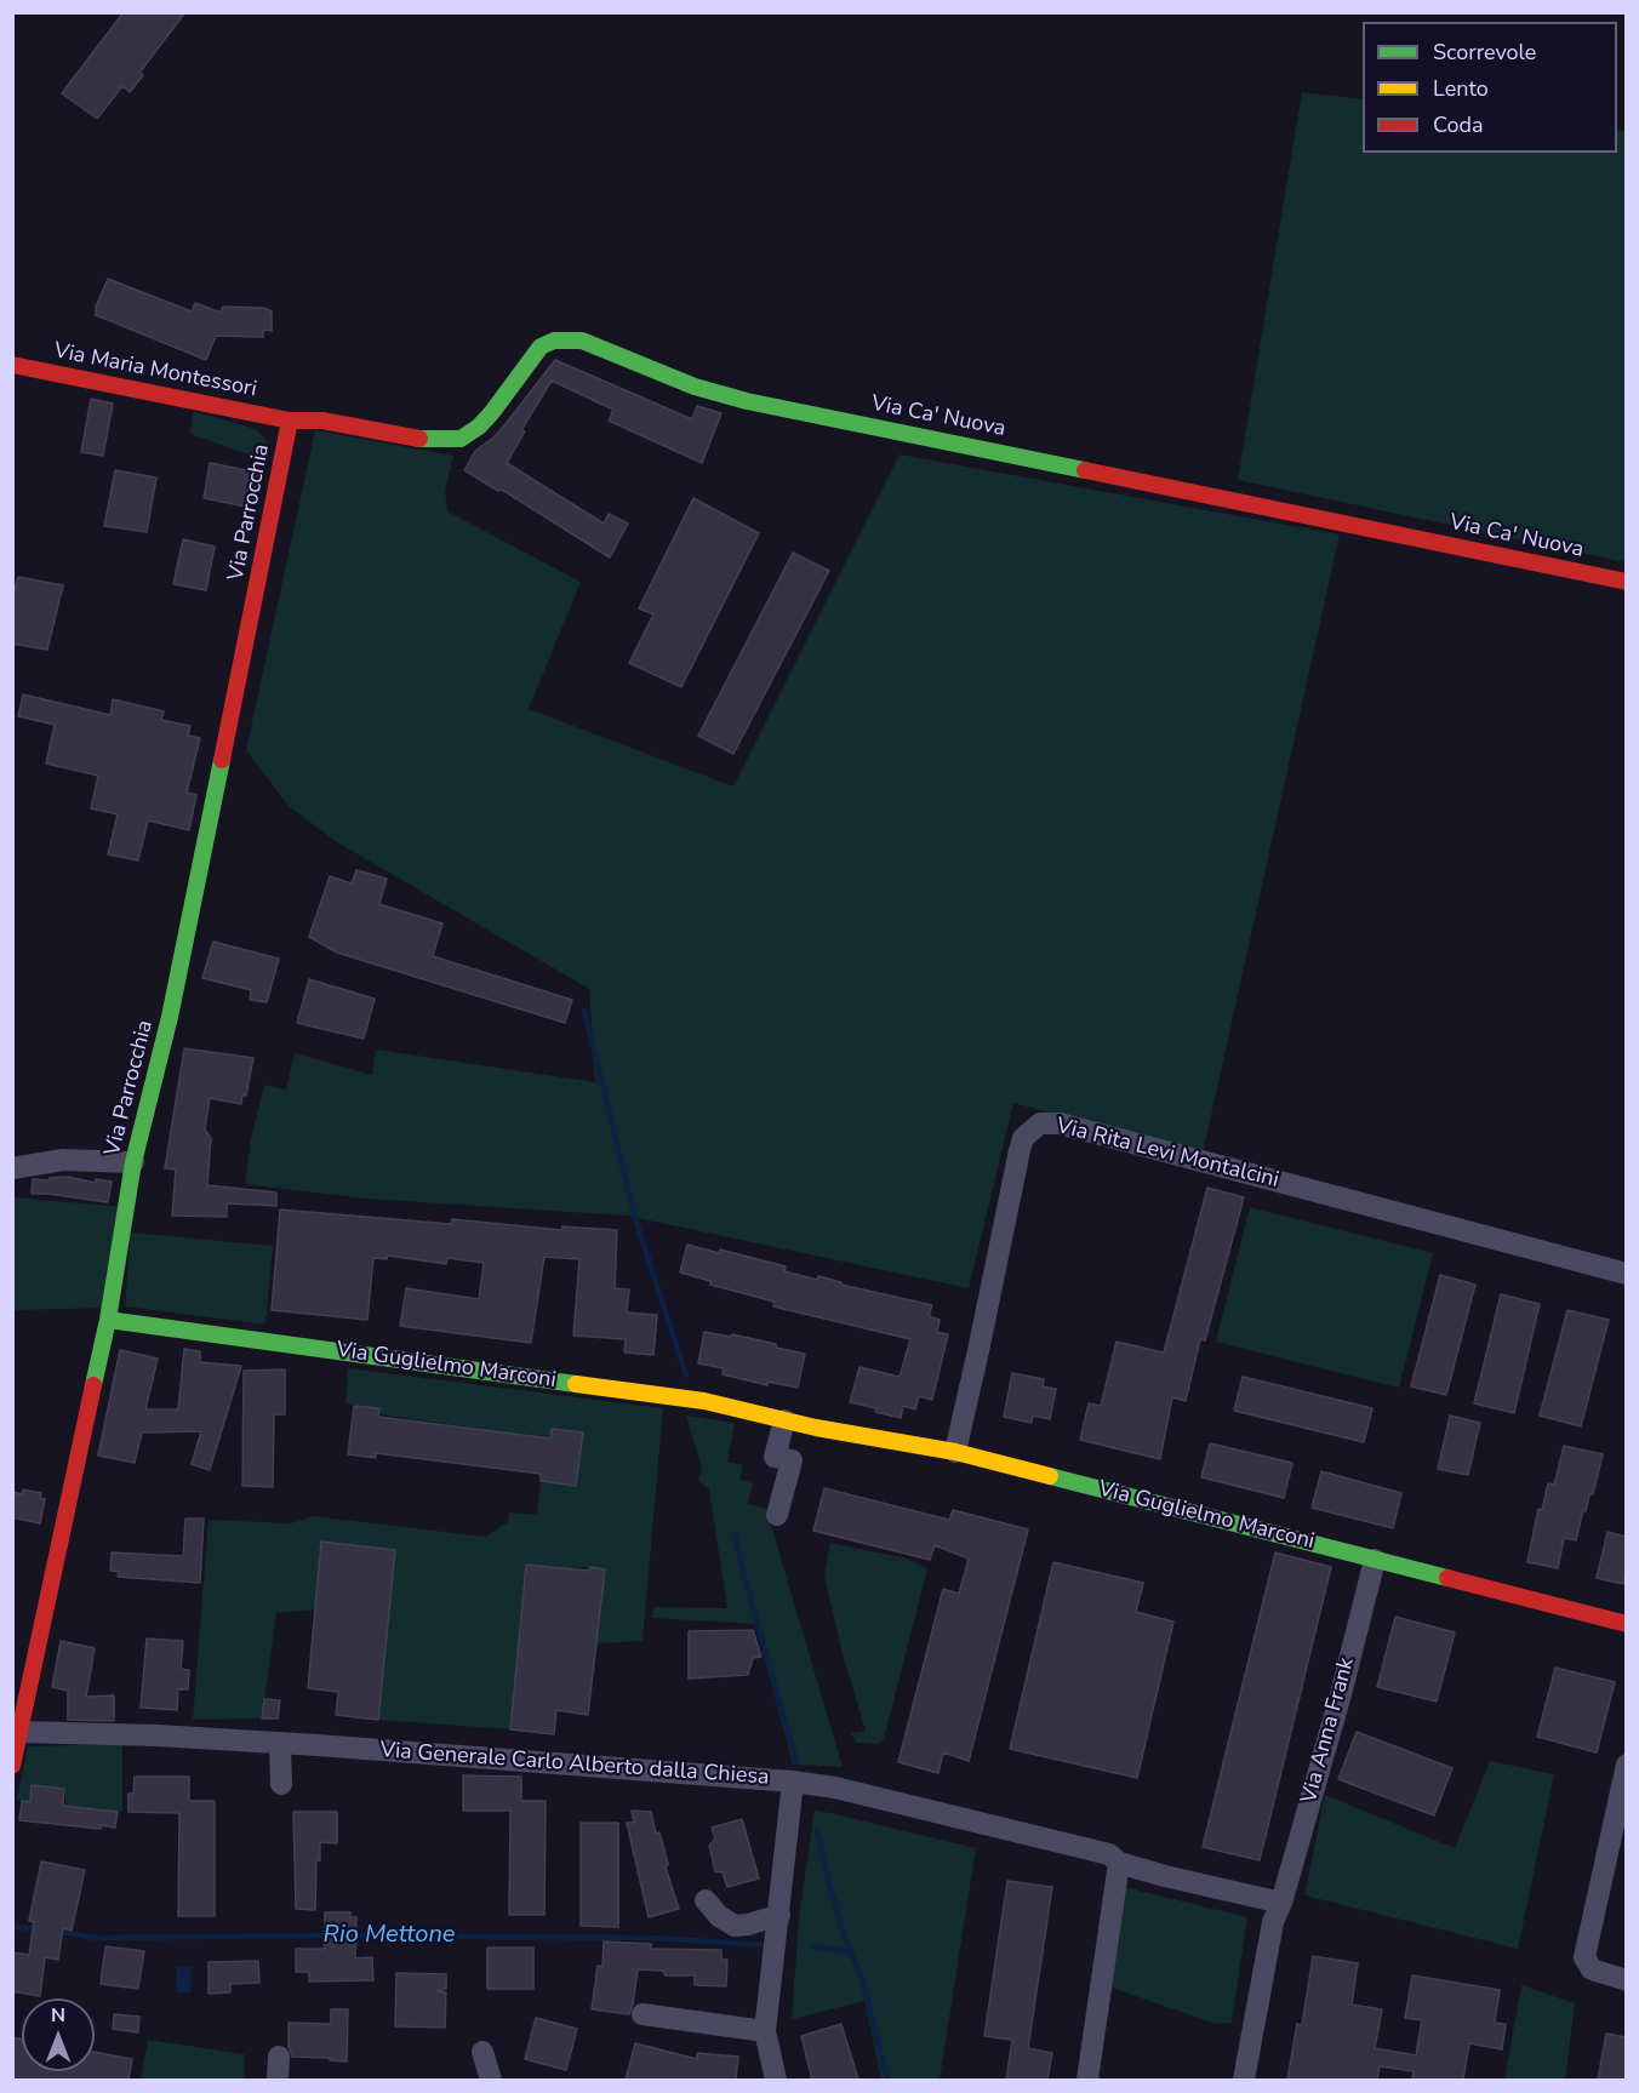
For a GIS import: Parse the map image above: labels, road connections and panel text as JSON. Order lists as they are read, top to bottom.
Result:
{
  "streets": {
    "street": [
      "Via Maria Montessori",
      "Via Ca' Nuova",
      "Via Parrocchia",
      "Via Rita Levi Montalcini",
      "Via Guglielmo Marconi",
      "Via Anna Frank",
      "Via Generale Carlo Alberto dalla Chiesa"
    ]
  },
  "crossings": [
    ["Via Maria Montessori", "Via Ca' Nuova"],
    ["Via Maria Montessori", "Via Parrocchia"],
    ["Via Ca' Nuova", "Via Parrocchia"],
    ["Via Parrocchia", "Via Guglielmo Marconi"],
    ["Via Parrocchia", "Via Generale Carlo Alberto dalla Chiesa"],
    ["Via Rita Levi Montalcini", "Via Guglielmo Marconi"],
    ["Via Guglielmo Marconi", "Via Anna Frank"],
    ["Via Anna Frank", "Via Generale Carlo Alberto dalla Chiesa"]
  ],
  "water": ["Rio Mettone"],
  "legend": ["Scorrevole", "Lento", "Coda"],
  "north": "top"
}
